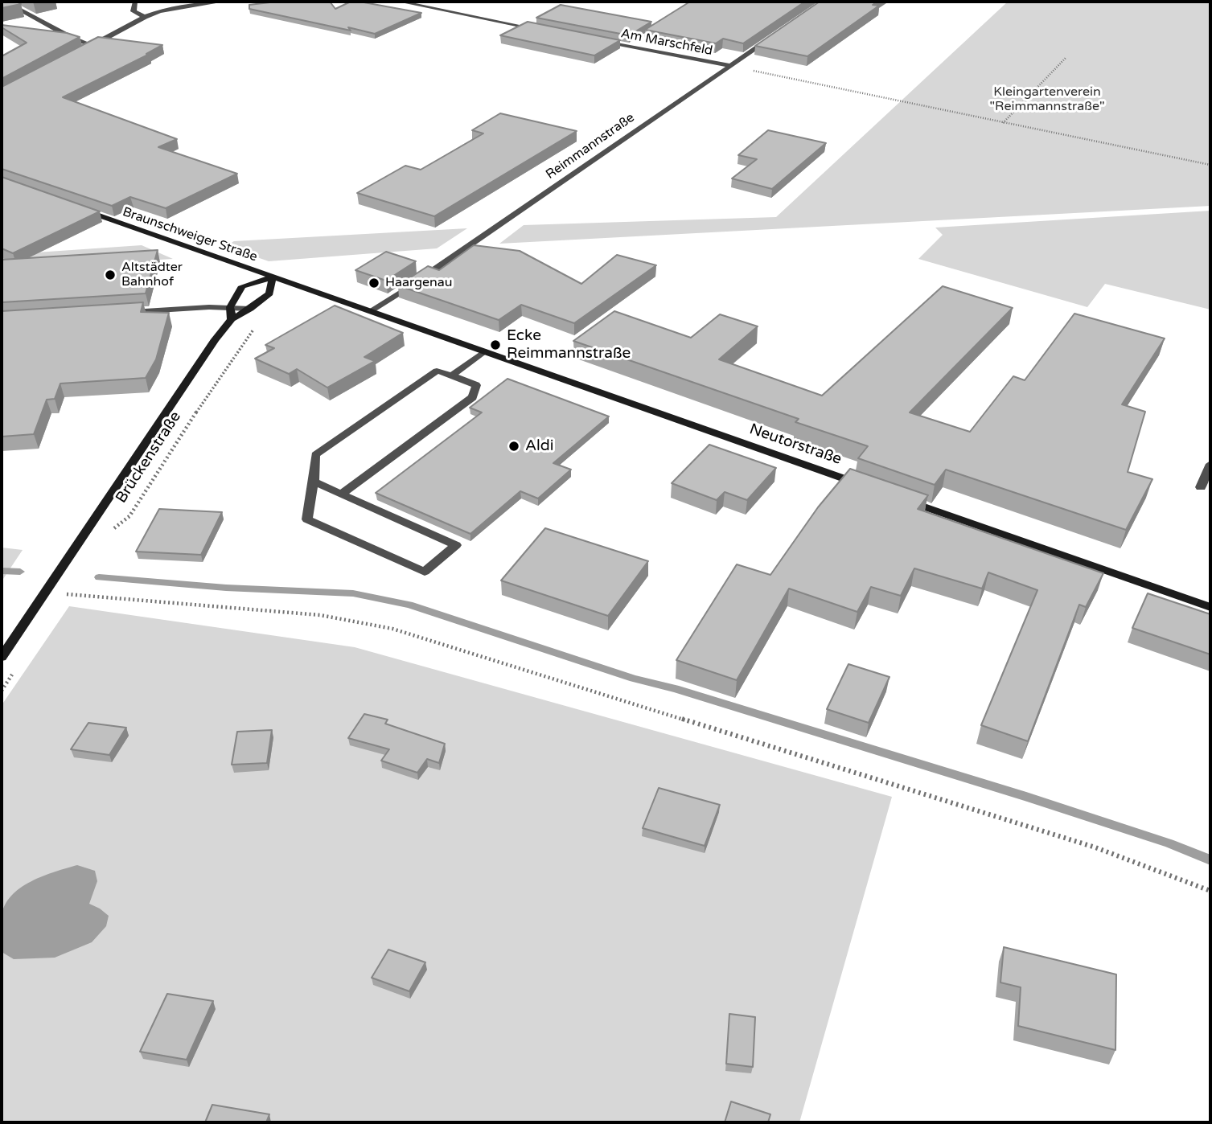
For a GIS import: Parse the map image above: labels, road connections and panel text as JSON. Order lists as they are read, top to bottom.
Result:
{
  "streets": {
    "main road": ["Braunschweiger Straße", "Neutorstraße", "Brückenstraße"],
    "street": ["Am Marschfeld", "Reimmannstraße"]
  },
  "crossings": [
    ["Am Marschfeld", "Reimmannstraße"],
    ["Reimmannstraße", "Braunschweiger Straße"],
    ["Reimmannstraße", "Neutorstraße"],
    ["Braunschweiger Straße", "Neutorstraße"],
    ["Braunschweiger Straße", "Brückenstraße"]
  ],
  "parks": ["Kleingartenverein \"Reimmannstraße\""],
  "places": [
    "Altstädter Bahnhof",
    "Haargenau",
    "Ecke Reimmannstraße",
    "Aldi"
  ]
}
